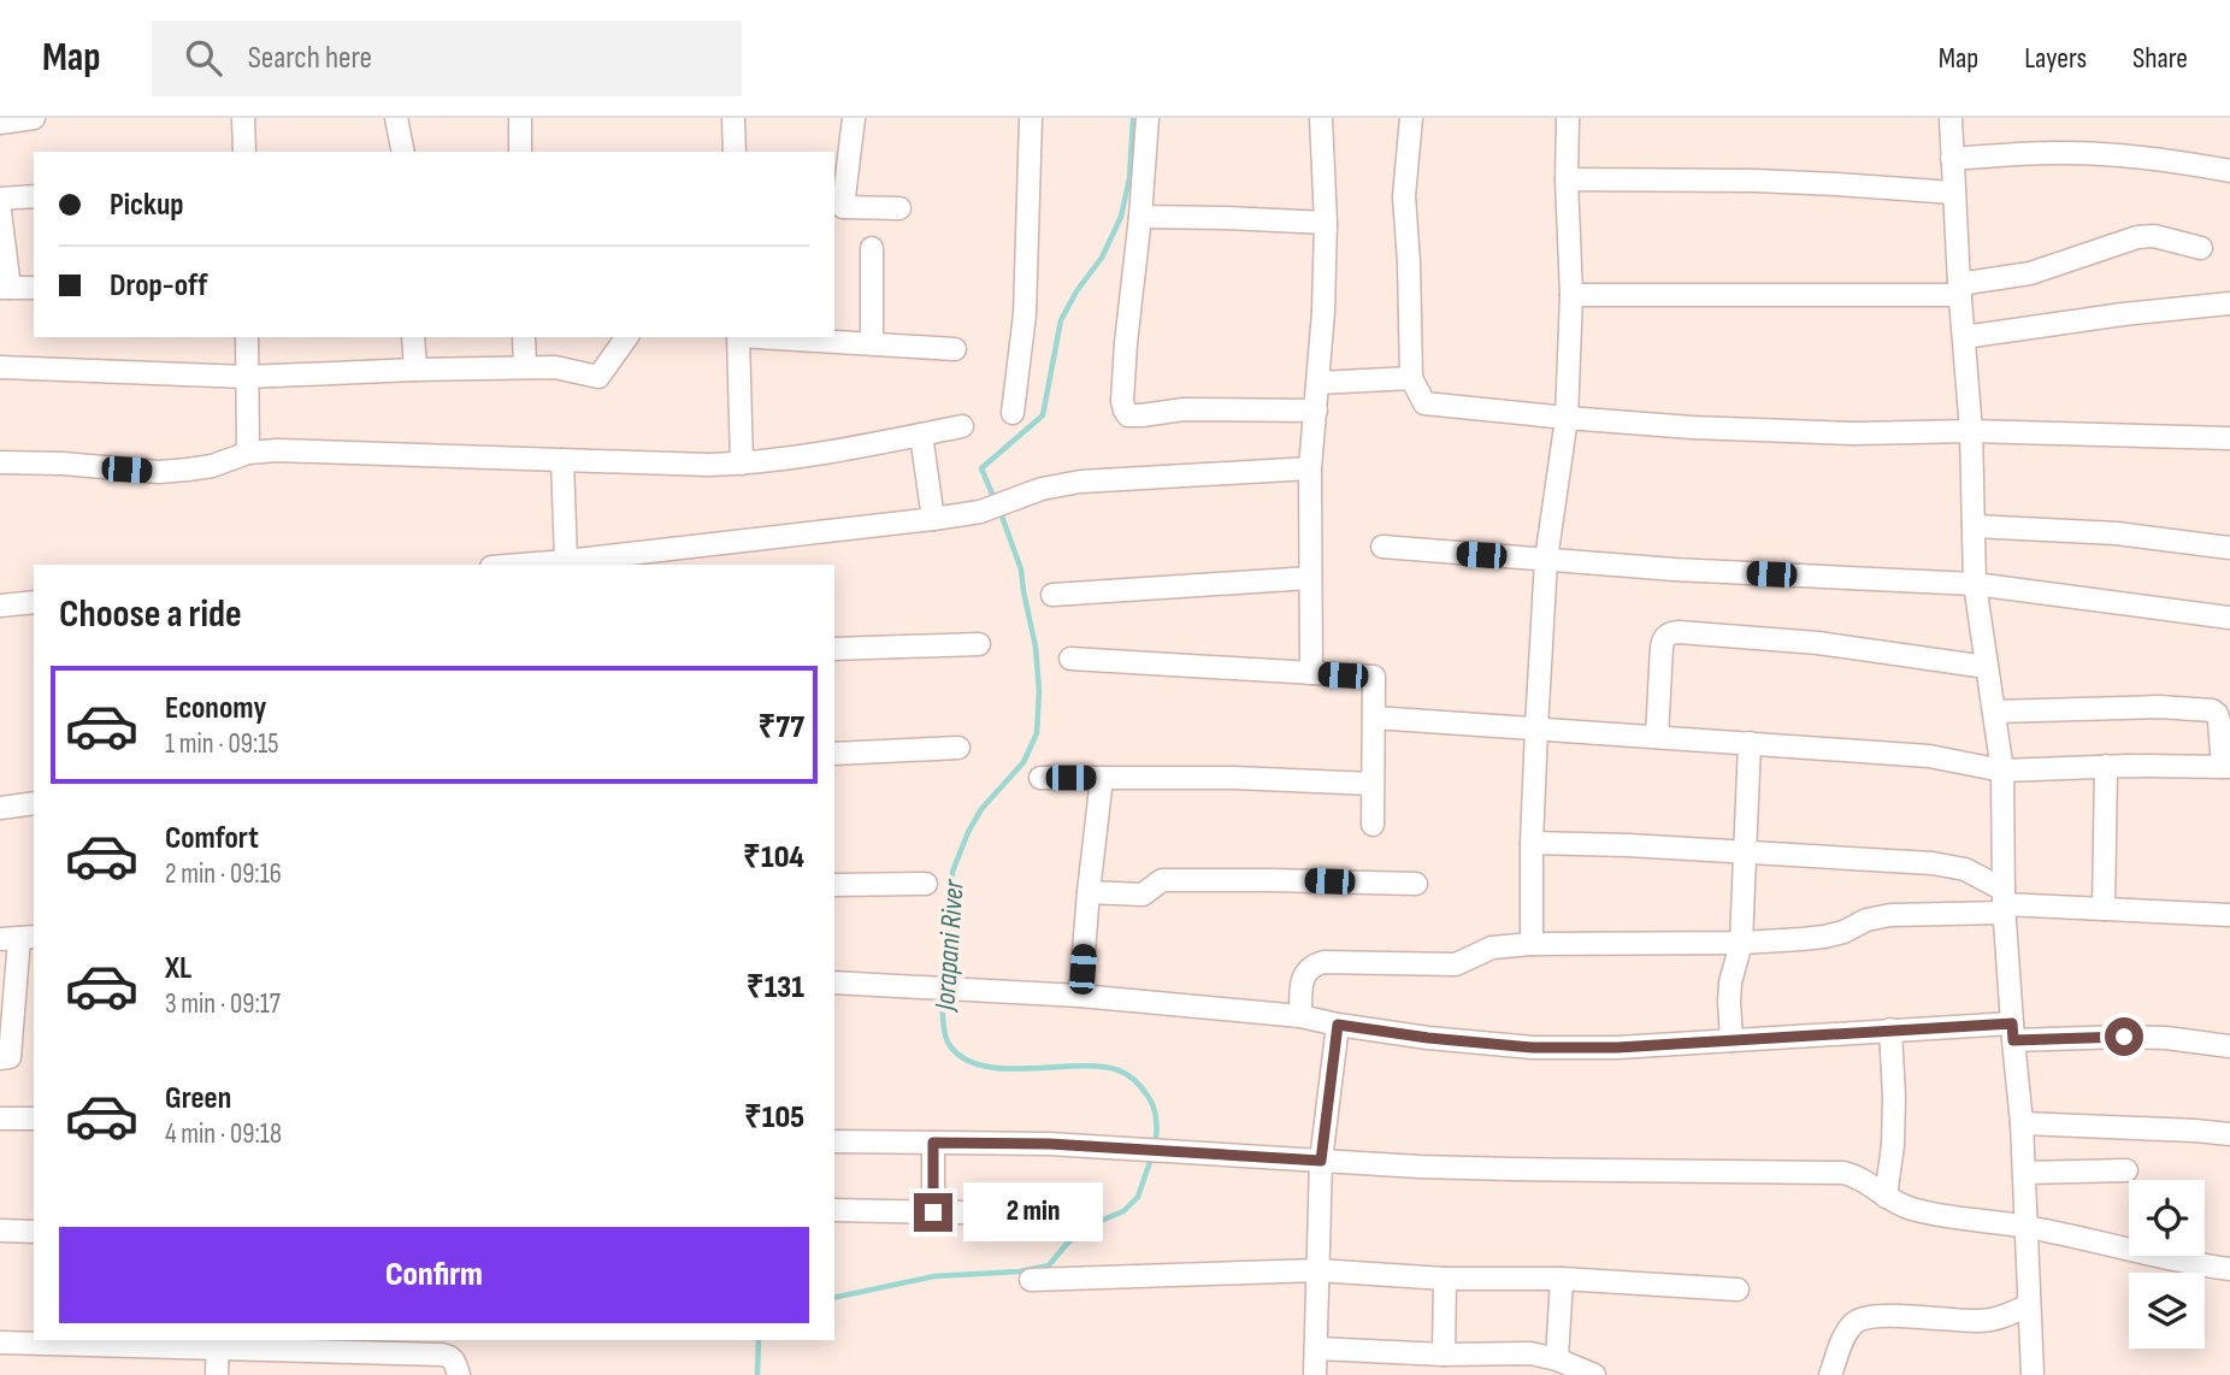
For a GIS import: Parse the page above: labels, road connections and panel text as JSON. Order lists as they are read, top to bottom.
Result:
{
  "water": ["Jorapani River"],
  "page": {
    "header": "Map",
    "search": "Search here",
    "nav": ["Map", "Layers", "Share"],
    "banner": ["Pickup", "Drop-off"],
    "heading": "Choose a ride",
    "list": [
      {
        "name": "Economy",
        "note": "1 min · 09:15",
        "value": "₹77"
      },
      {
        "name": "Comfort",
        "note": "2 min · 09:16",
        "value": "₹104"
      },
      {
        "name": "XL",
        "note": "3 min · 09:17",
        "value": "₹131"
      },
      {
        "name": "Green",
        "note": "4 min · 09:18",
        "value": "₹105"
      }
    ],
    "bubble": "2 min",
    "buttons": "Confirm"
  }
}
